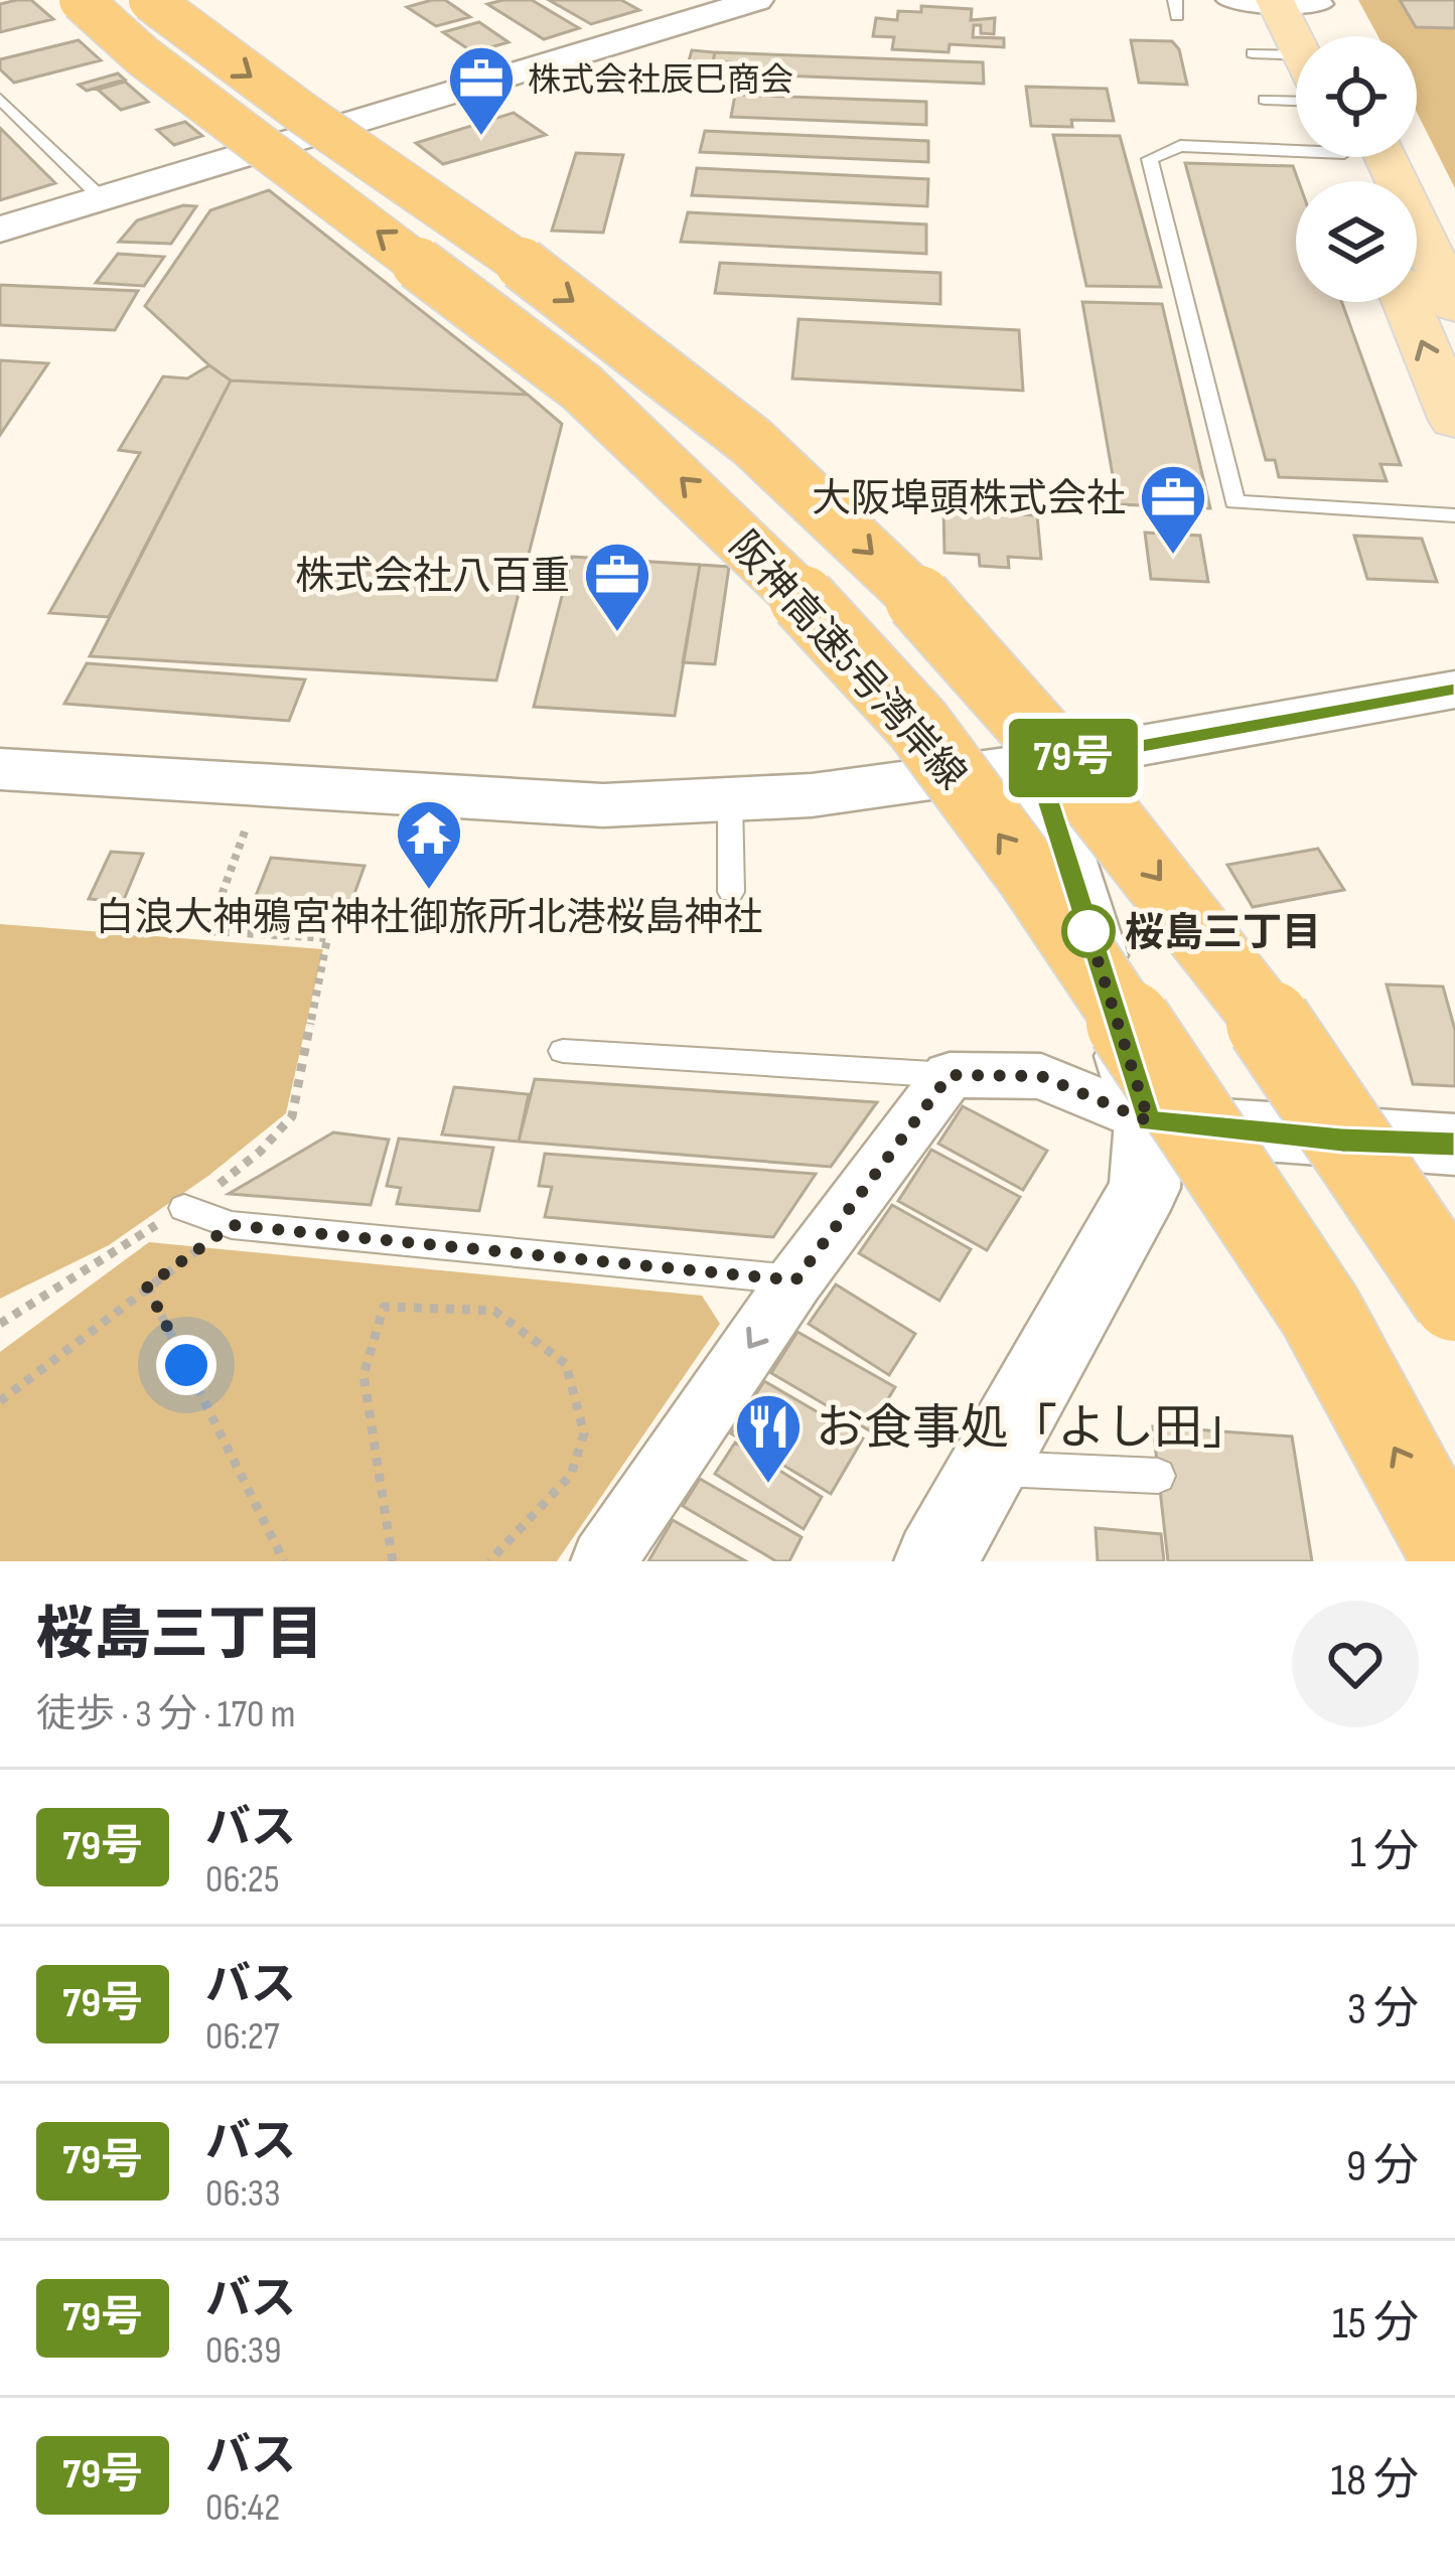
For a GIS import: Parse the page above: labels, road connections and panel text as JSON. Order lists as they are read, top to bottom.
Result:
{
  "streets": {
    "highway": ["阪神高速5号湾岸線"]
  },
  "places": {
    "office": ["株式会社辰巳商会", "大阪埠頭株式会社", "株式会社八百重"],
    "temple": ["白浪大神鴉宮神社御旅所北港桜島神社"],
    "other": ["桜島三丁目"],
    "restaurant": ["お食事処「よし田」"]
  },
  "lines": ["bus line 79号"],
  "page": {
    "on_map": "79号",
    "heading": ["桜島三丁目", "徒歩 · 3 分 · 170 m"],
    "list": [
      {
        "mark": "79号",
        "name": "バス",
        "note": "06:25",
        "value": "1 分"
      },
      {
        "mark": "79号",
        "name": "バス",
        "note": "06:27",
        "value": "3 分"
      },
      {
        "mark": "79号",
        "name": "バス",
        "note": "06:33",
        "value": "9 分"
      },
      {
        "mark": "79号",
        "name": "バス",
        "note": "06:39",
        "value": "15 分"
      },
      {
        "mark": "79号",
        "name": "バス",
        "note": "06:42",
        "value": "18 分"
      }
    ]
  }
}
